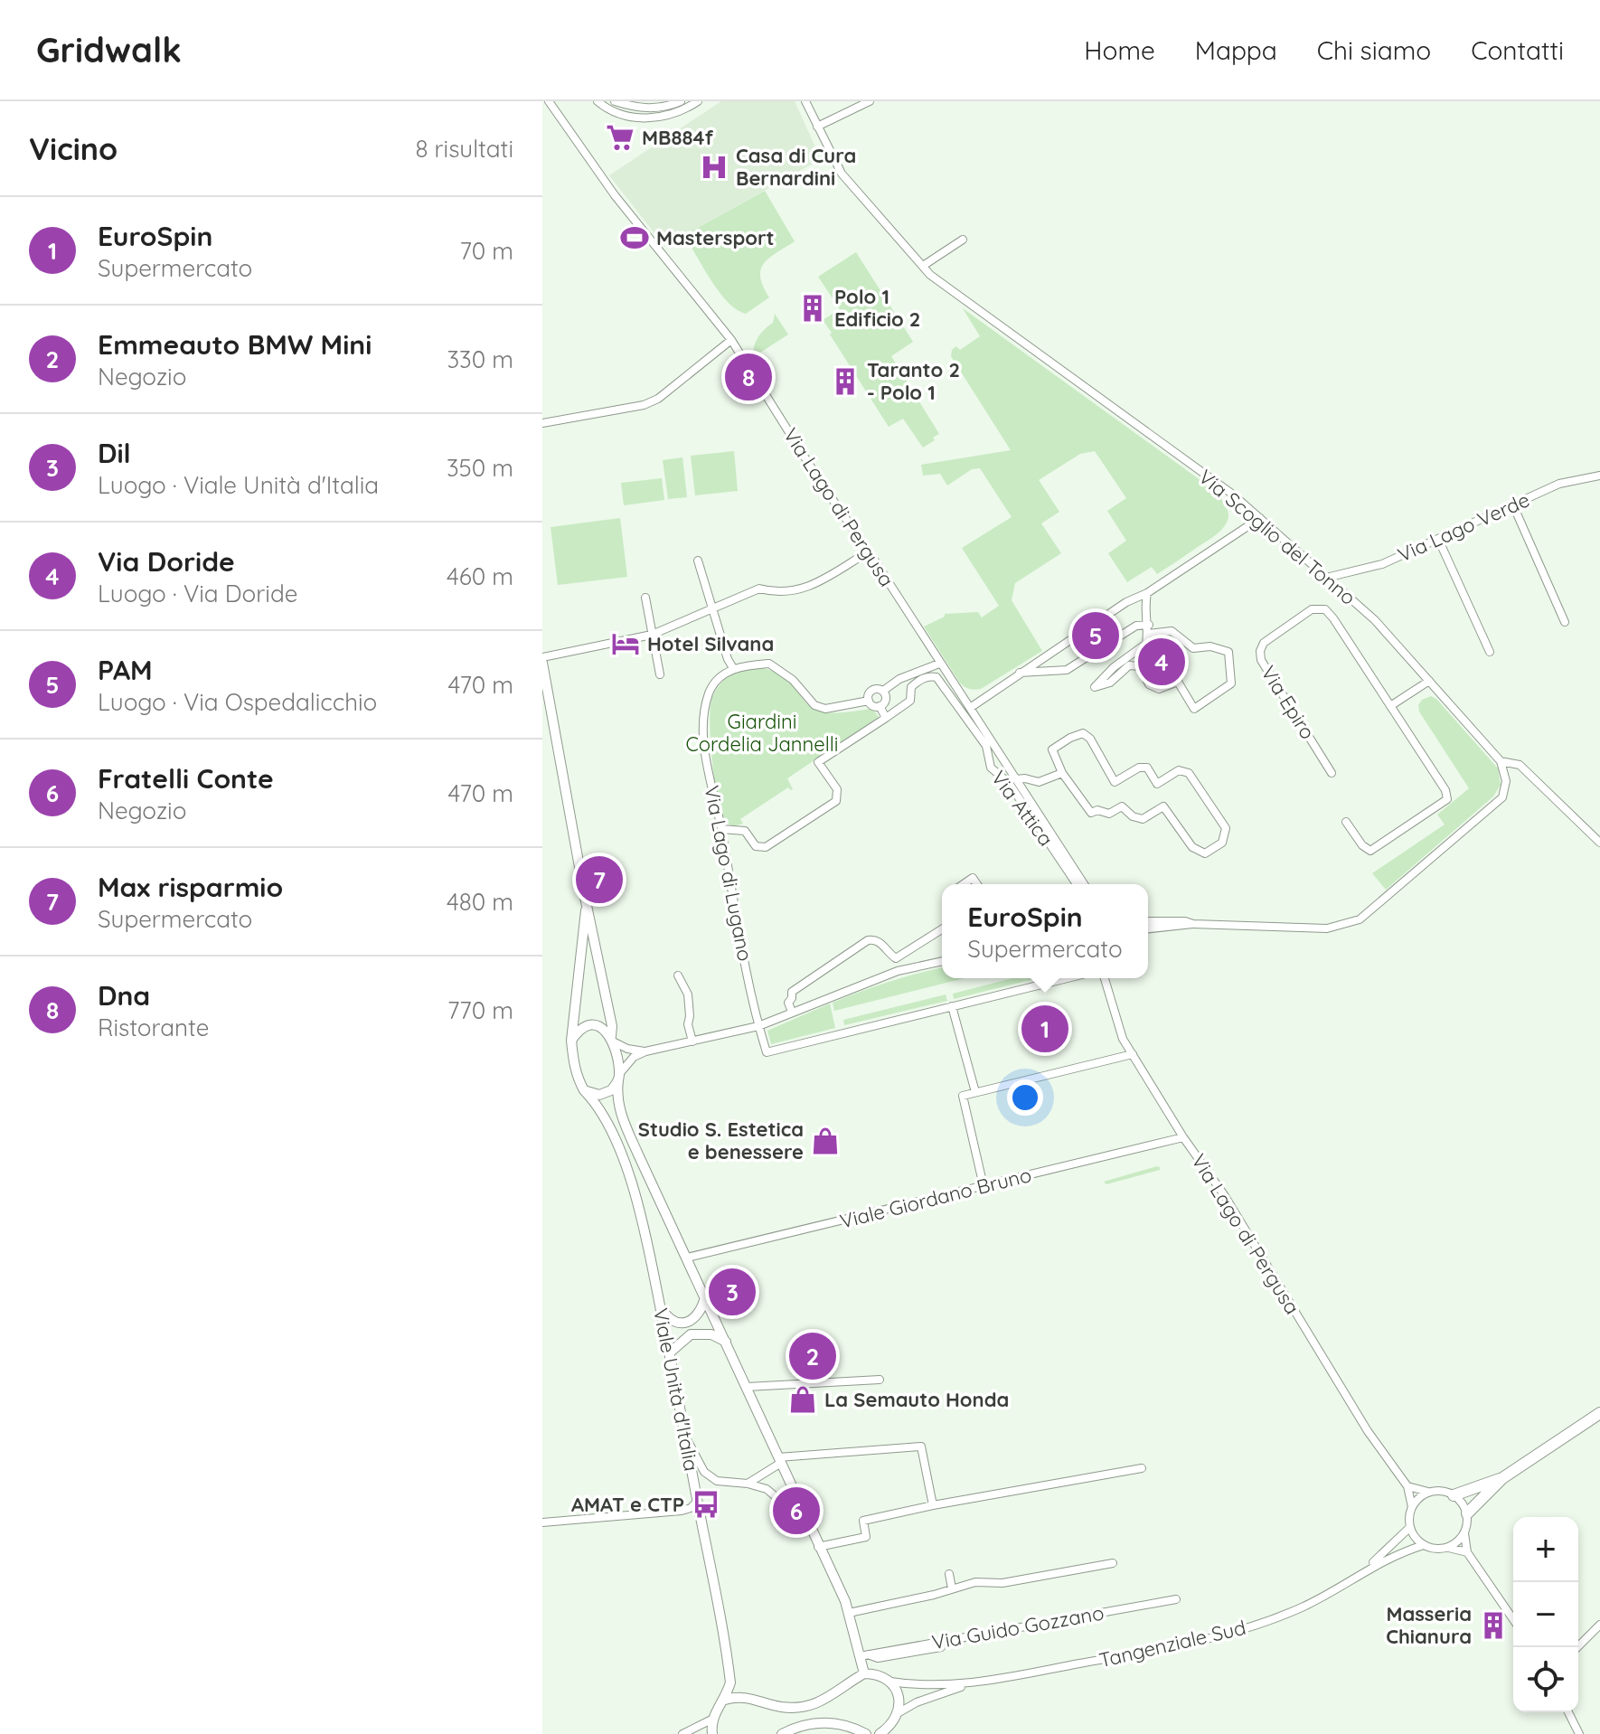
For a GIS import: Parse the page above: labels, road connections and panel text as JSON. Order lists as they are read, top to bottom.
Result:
{
  "streets": {
    "main road": ["Viale Unità d'Italia"],
    "street": [
      "Via Lago di Pergusa",
      "Via Lago Verde",
      "Via Scoglio del Tonno",
      "Via Epiro",
      "Via Attica",
      "Via Lago di Lugano",
      "Viale Giordano Bruno",
      "Via Guido Gozzano",
      "Tangenziale Sud"
    ]
  },
  "crossings": [
    ["Via Lago di Pergusa", "Viale Giordano Bruno"],
    ["Via Lago di Pergusa", "Tangenziale Sud"],
    ["Via Lago Verde", "Via Scoglio del Tonno"],
    ["Via Attica", "Via Lago di Lugano"],
    ["Viale Giordano Bruno", "Viale Unità d'Italia"],
    ["Viale Unità d'Italia", "Via Guido Gozzano"]
  ],
  "parks": ["Giardini Cordelia Jannelli"],
  "places": {
    "supermarket": ["MB884f"],
    "hospital": ["Casa di Cura Bernardini"],
    "sports": ["Mastersport"],
    "building": ["Polo 1 Edificio 2", "Taranto 2 - Polo 1", "Masseria Chianura"],
    "hotel": ["Hotel Silvana"],
    "shop": ["Studio S. Estetica e benessere", "La Semauto Honda"],
    "bus stop": ["AMAT e CTP"]
  },
  "page": {
    "header": "Gridwalk",
    "nav": [
      "Home",
      "Mappa",
      "Chi siamo",
      "Contatti"
    ],
    "heading": ["Vicino", "8 risultati"],
    "list": [
      {
        "mark": "1",
        "name": "EuroSpin",
        "note": "Supermercato",
        "value": "70 m"
      },
      {
        "mark": "2",
        "name": "Emmeauto BMW Mini",
        "note": "Negozio",
        "value": "330 m"
      },
      {
        "mark": "3",
        "name": "Dil",
        "note": "Luogo · Viale Unità d'Italia",
        "value": "350 m"
      },
      {
        "mark": "4",
        "name": "Via Doride",
        "note": "Luogo · Via Doride",
        "value": "460 m"
      },
      {
        "mark": "5",
        "name": "PAM",
        "note": "Luogo · Via Ospedalicchio",
        "value": "470 m"
      },
      {
        "mark": "6",
        "name": "Fratelli Conte",
        "note": "Negozio",
        "value": "470 m"
      },
      {
        "mark": "7",
        "name": "Max risparmio",
        "note": "Supermercato",
        "value": "480 m"
      },
      {
        "mark": "8",
        "name": "Dna",
        "note": "Ristorante",
        "value": "770 m"
      }
    ],
    "pins": [
      "8",
      "5",
      "4",
      "7",
      "1",
      "3",
      "2",
      "6"
    ],
    "popup": ["EuroSpin", "Supermercato"],
    "map_buttons": ["+", "−"]
  }
}
